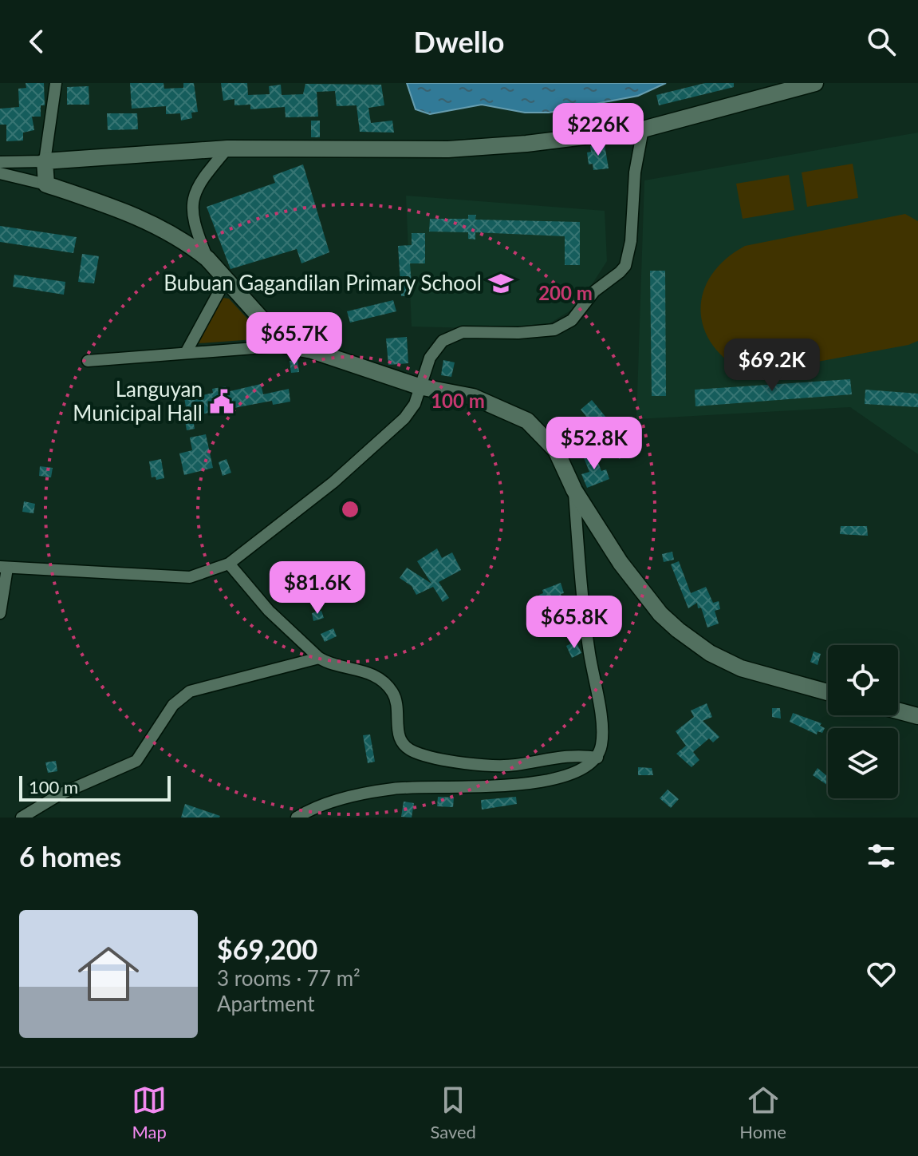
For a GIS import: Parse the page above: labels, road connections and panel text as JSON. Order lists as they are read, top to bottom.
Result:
{
  "places": {
    "school or university": ["Bubuan Gagandilan Primary School"],
    "public building": ["Languyan Municipal Hall"]
  },
  "scale_bar": "100 m",
  "page": {
    "header": "Dwello",
    "price": [
      "$226K",
      "$65.7K",
      "$69.2K",
      "$52.8K",
      "$81.6K",
      "$65.8K"
    ],
    "scale": "100 m",
    "heading": "6 homes",
    "list": [
      {
        "name": "$69,200",
        "note": "3 rooms · 77 m² · Apartment"
      }
    ],
    "tabs": ["Map", "Saved", "Home"]
  },
  "rings": ["200 m", "100 m"]
}
